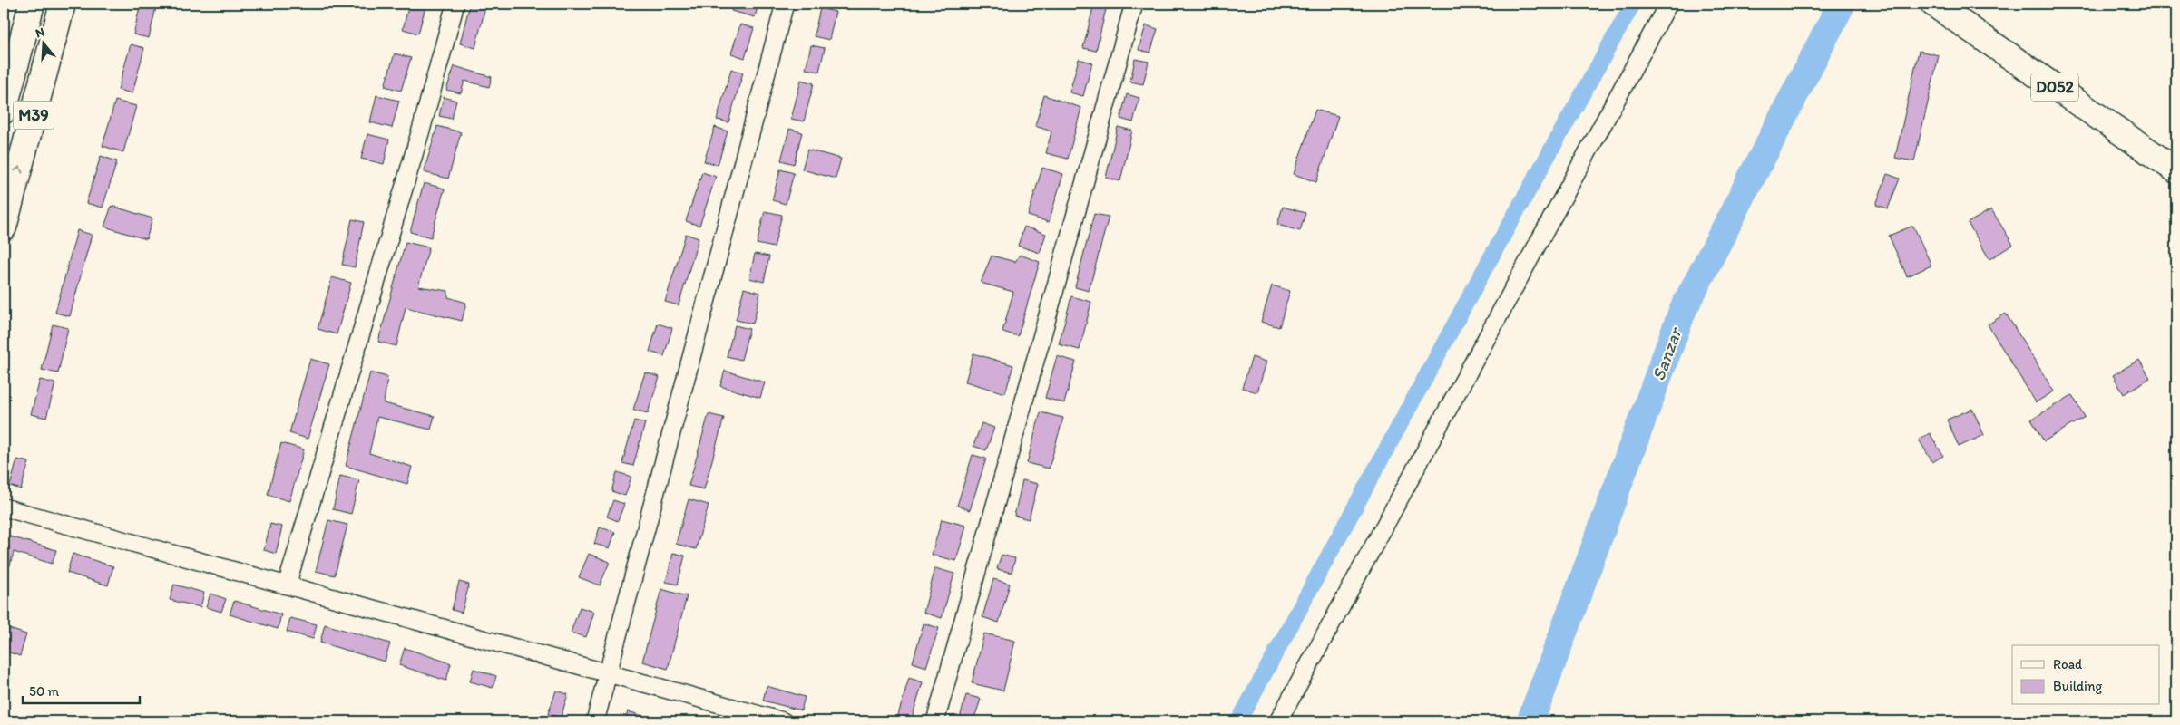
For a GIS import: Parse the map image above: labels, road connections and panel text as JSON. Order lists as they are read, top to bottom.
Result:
{
  "streets": {
    "main road": ["D052", "M39"]
  },
  "water": ["Sanzar"],
  "legend": ["Road", "Building"],
  "scale_bar": "50 m",
  "north": "top"
}
